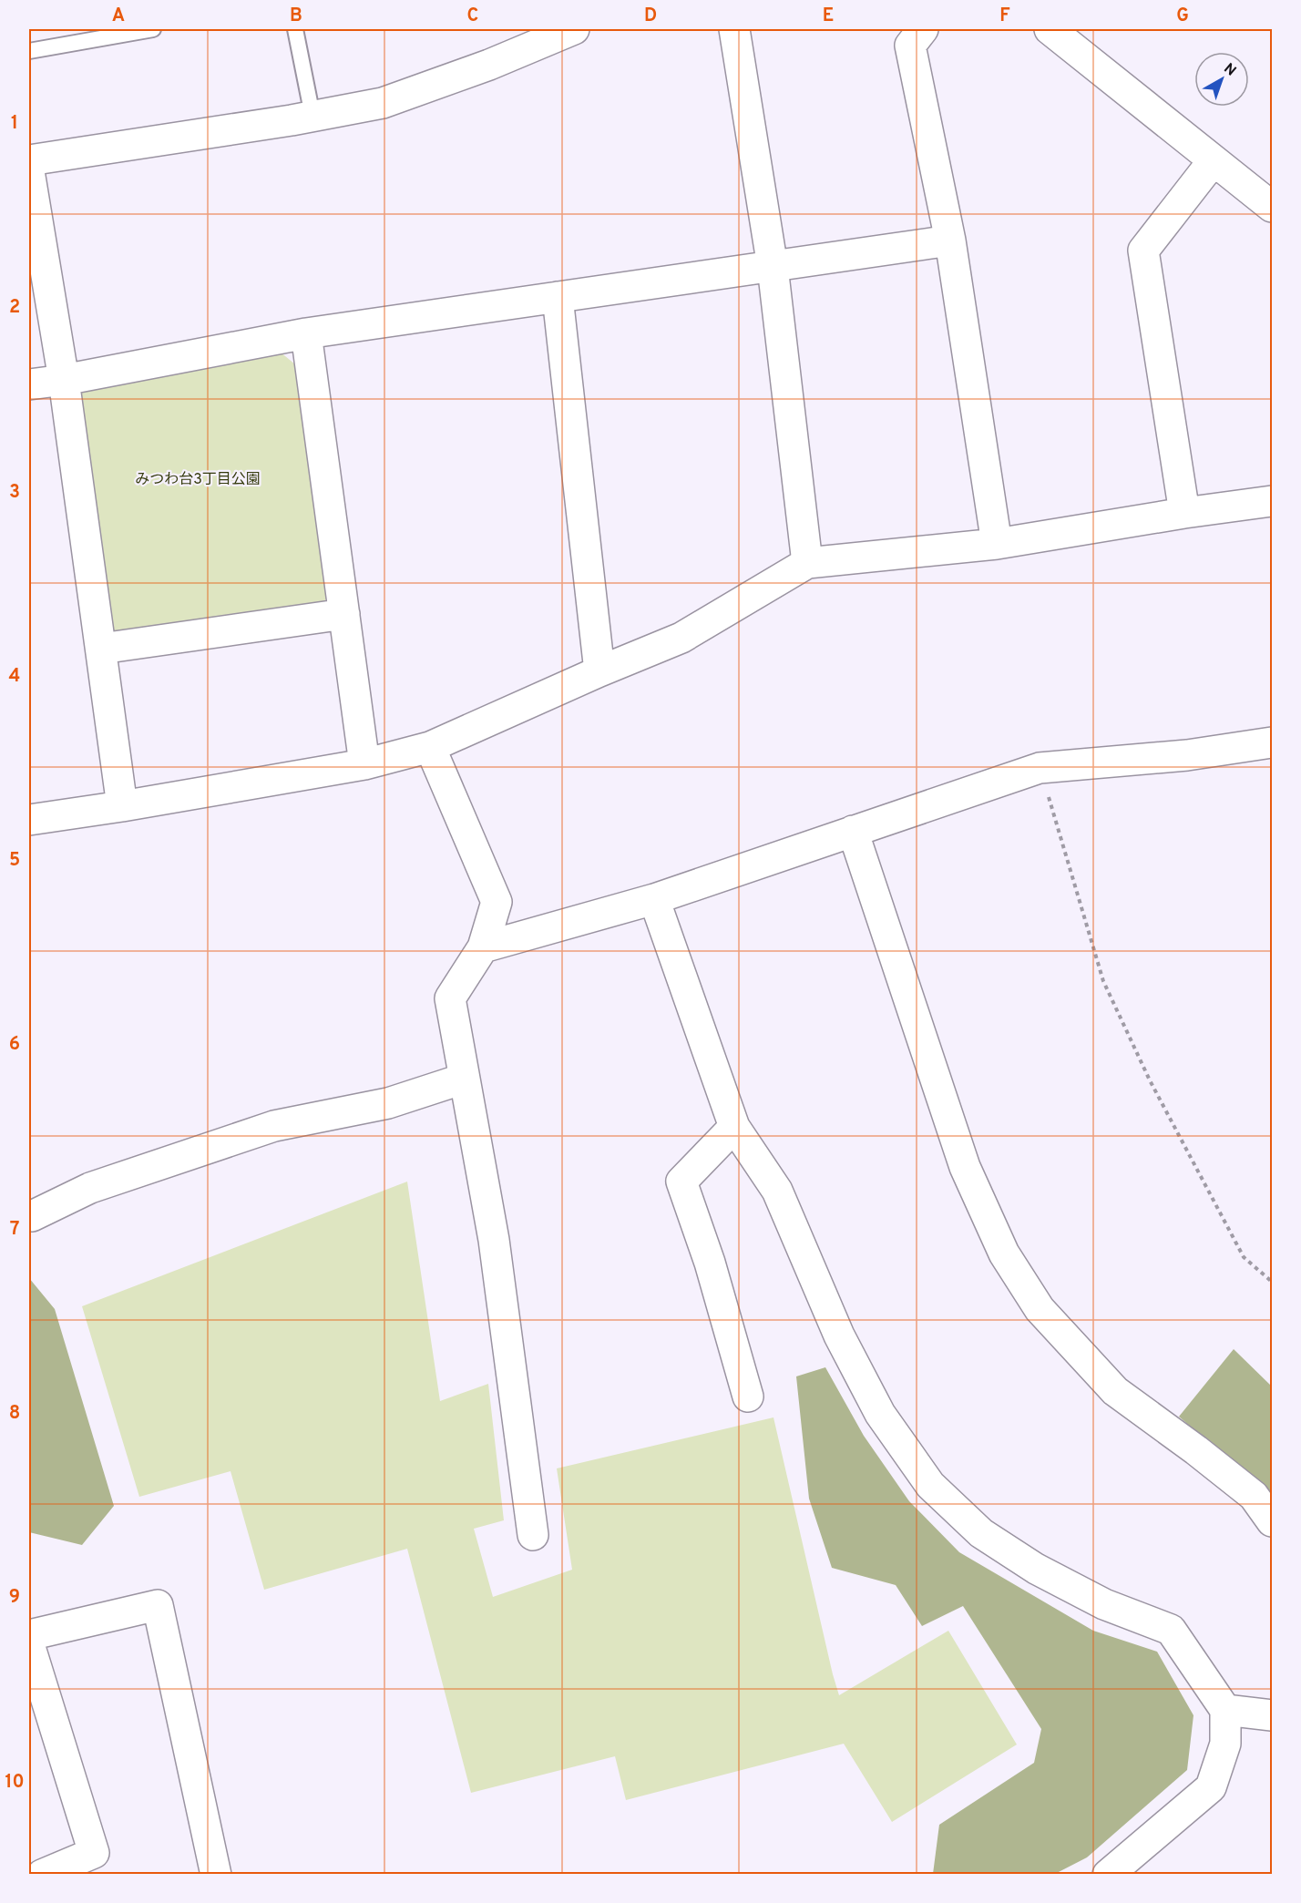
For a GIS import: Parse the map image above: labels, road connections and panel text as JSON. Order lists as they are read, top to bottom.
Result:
{
  "parks": ["みつわ台3丁目公園"],
  "north": "top right",
  "grid": {
    "columns": [
      "A",
      "B",
      "C",
      "D",
      "E",
      "F",
      "G"
    ],
    "rows": [
      "1",
      "2",
      "3",
      "4",
      "5",
      "6",
      "7",
      "8",
      "9",
      "10"
    ]
  }
}
